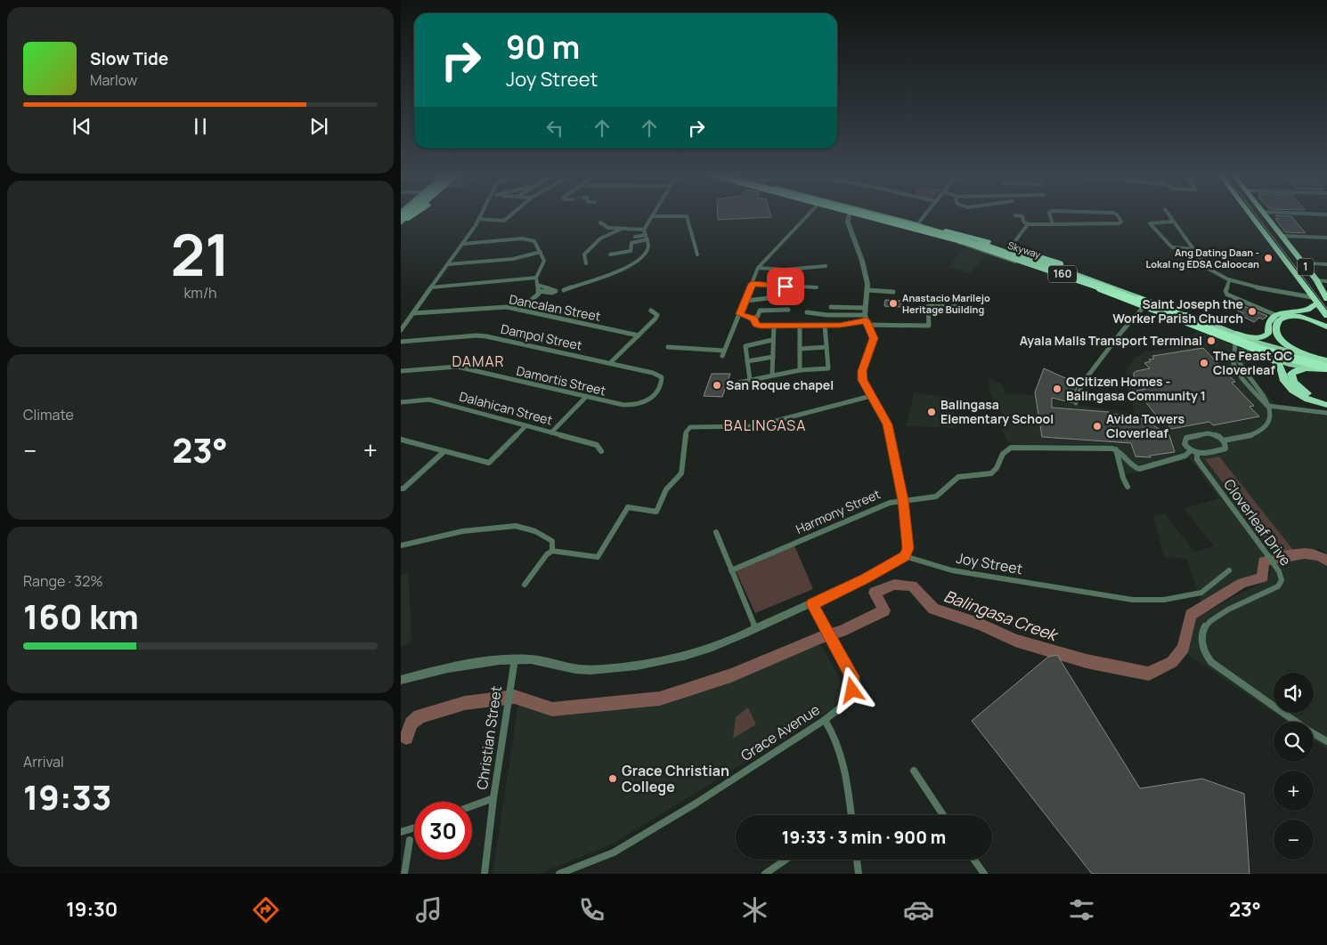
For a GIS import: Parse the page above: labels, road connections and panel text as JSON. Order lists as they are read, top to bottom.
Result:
{
  "streets": {
    "highway": ["Skyway", "1"],
    "main road": ["160"],
    "street": [
      "Dancalan Street",
      "Dampol Street",
      "Damortis Street",
      "Dalahican Street",
      "Harmony Street",
      "Cloverleaf Drive",
      "Joy Street",
      "Grace Avenue",
      "Christian Street"
    ]
  },
  "crossings": [
    ["Skyway", "160"],
    ["Dampol Street", "Damortis Street"]
  ],
  "districts": ["DAMAR", "BALINGASA"],
  "water": ["Balingasa Creek"],
  "places": [
    "Ang Dating Daan - Lokal ng EDSA Caloocan",
    "Anastacio Marilejo Heritage Building",
    "Saint Joseph the Worker Parish Church",
    "Ayala Malls Transport Terminal",
    "The Feast QC Cloverleaf",
    "San Roque chapel",
    "QCitizen Homes - Balingasa Community 1",
    "Balingasa Elementary School",
    "Avida Towers Cloverleaf",
    "Grace Christian College"
  ],
  "page": {
    "turn": ["90 m", "Joy Street"],
    "song": ["Slow Tide", "Marlow"],
    "tile": [
      ["21", "km/h"],
      "Climate",
      ["Range · 32%", "160 km"],
      ["Arrival", "19:33"]
    ],
    "heat": ["−", "23°", "+"],
    "map_buttons": ["+", "−"],
    "limit": "30",
    "trip": "19:33 · 3 min · 900 m",
    "tabs": ["19:30", "23°"]
  }
}
